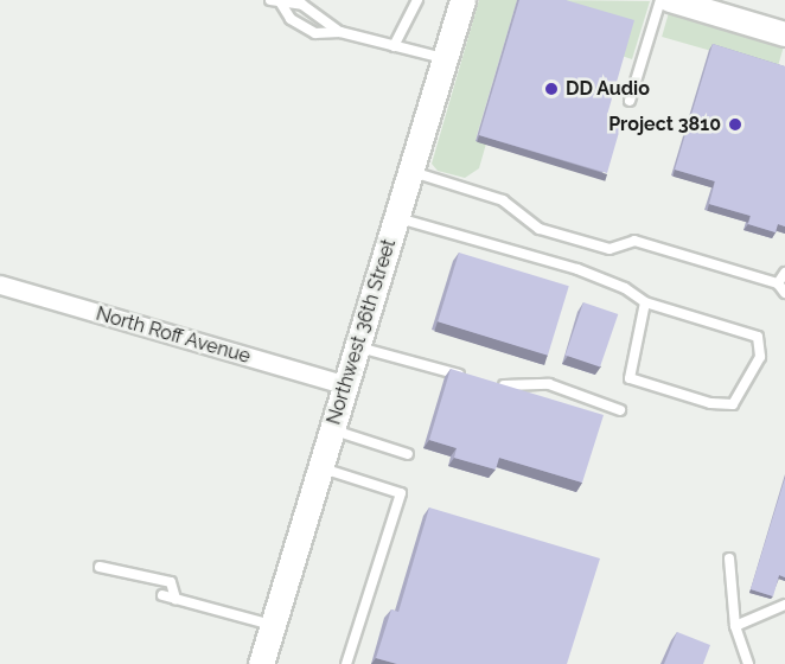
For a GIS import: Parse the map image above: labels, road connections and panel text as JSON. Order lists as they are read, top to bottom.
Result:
{
  "streets": {
    "main road": ["Northwest 36th Street"],
    "street": ["North Roff Avenue"]
  },
  "crossings": [
    ["Northwest 36th Street", "North Roff Avenue"]
  ],
  "places": ["DD Audio", "Project 3810"]
}
